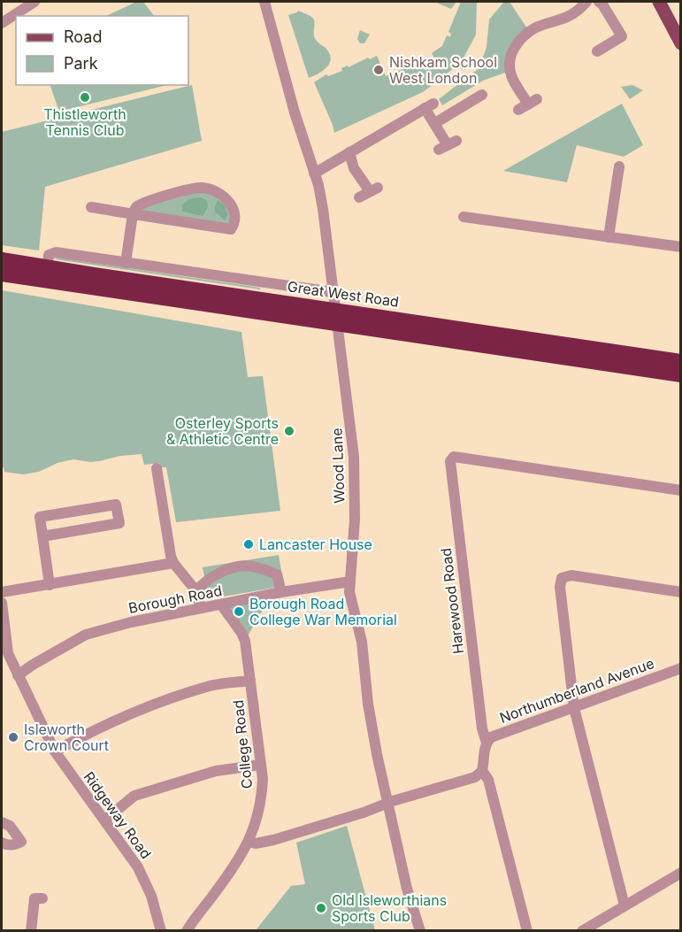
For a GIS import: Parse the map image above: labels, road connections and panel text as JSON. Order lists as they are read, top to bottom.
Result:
{
  "streets": {
    "highway": ["Great West Road"],
    "street": [
      "Wood Lane",
      "Borough Road",
      "Harewood Road",
      "Northumberland Avenue",
      "College Road",
      "Ridgeway Road"
    ]
  },
  "crossings": [
    ["Great West Road", "Wood Lane"],
    ["Wood Lane", "Borough Road"],
    ["Borough Road", "College Road"],
    ["Borough Road", "Ridgeway Road"],
    ["Harewood Road", "Northumberland Avenue"]
  ],
  "places": [
    "Nishkam School West London",
    "Thistleworth Tennis Club",
    "Osterley Sports & Athletic Centre",
    "Lancaster House",
    "Borough Road College War Memorial",
    "Isleworth Crown Court",
    "Old Isleworthians Sports Club"
  ],
  "legend": ["Road", "Park"]
}
